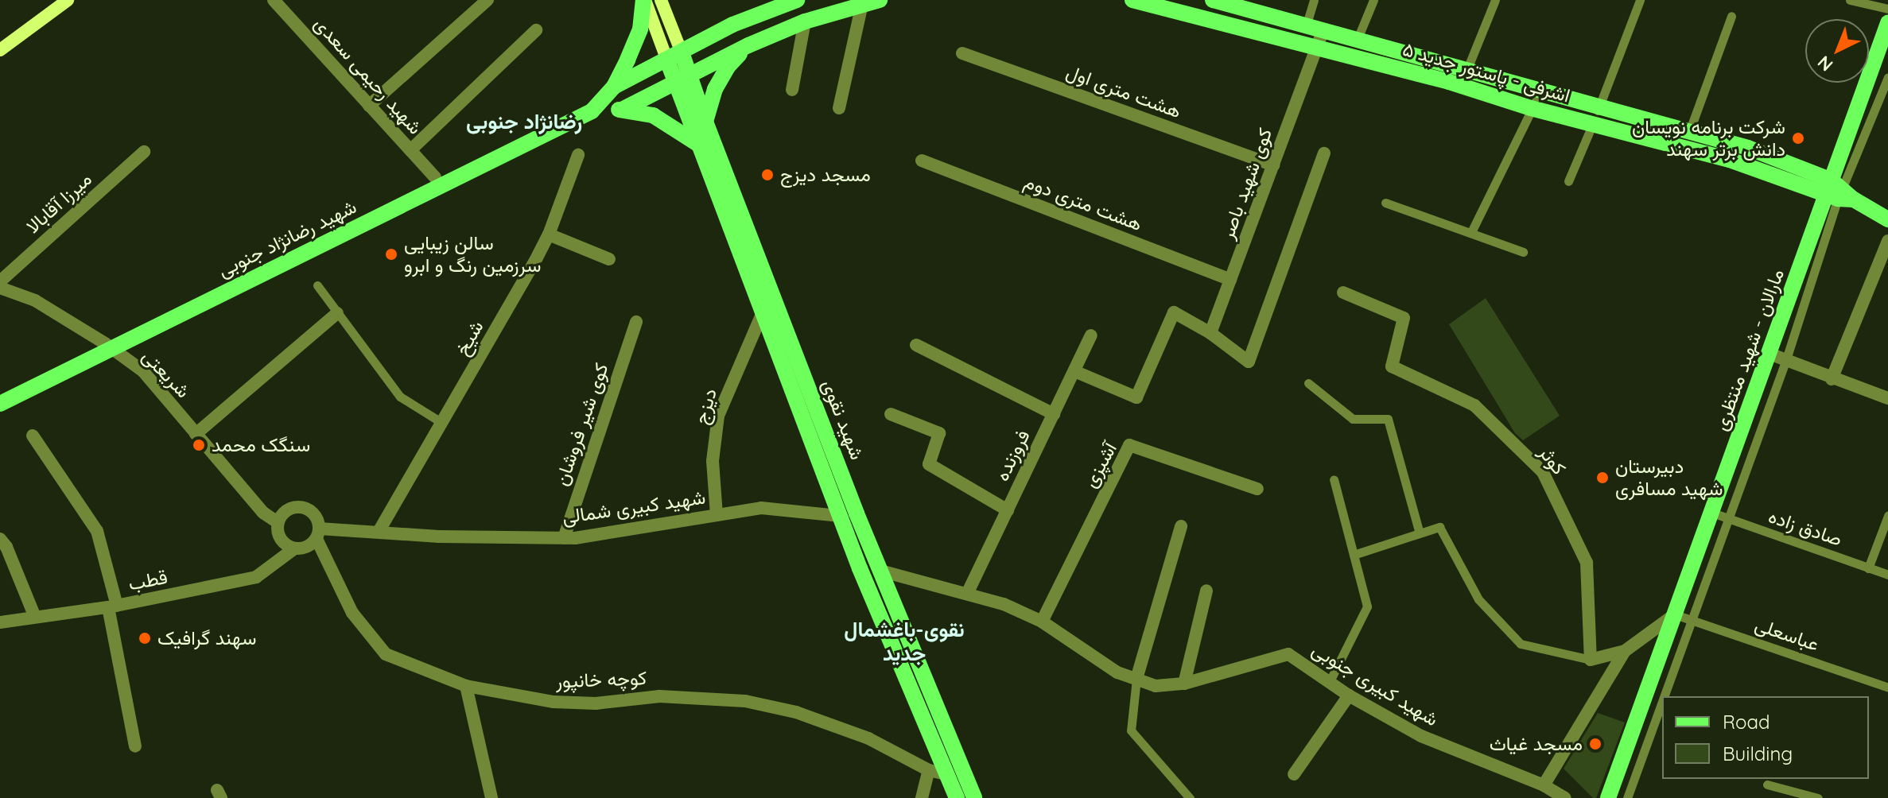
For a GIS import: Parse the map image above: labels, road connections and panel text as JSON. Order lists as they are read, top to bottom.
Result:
{
  "streets": {
    "main road": [
      "اشرفی - پاستور جدید ۵",
      "شهید رضانژاد جنوبی",
      "مارالان - شهید منتظری",
      "شهید نقوی"
    ],
    "street": [
      "شهید رحیمی سعدی",
      "هشت متری اول",
      "کوی شهید باصر",
      "میرزا آقابالا",
      "هشت متری دوم",
      "شیخ",
      "شریعتی",
      "دیزج",
      "کوی شیر فروشان",
      "فروزنده",
      "کوثر",
      "آشپزی",
      "شهید کبیری شمالی",
      "قطب",
      "کوچه خانپور",
      "شهید کبیری جنوبی"
    ],
    "lane": ["صادق زاده", "عباسعلی"]
  },
  "crossings": [
    ["اشرفی - پاستور جدید ۵", "کوی شهید باصر"],
    ["اشرفی - پاستور جدید ۵", "مارالان - شهید منتظری"],
    ["هشت متری اول", "کوی شهید باصر"],
    ["کوی شهید باصر", "هشت متری دوم"],
    ["شیخ", "شهید کبیری شمالی"],
    ["مارالان - شهید منتظری", "صادق زاده"],
    ["مارالان - شهید منتظری", "عباسعلی"],
    ["شریعتی", "شهید کبیری شمالی"],
    ["شریعتی", "قطب"],
    ["شریعتی", "کوچه خانپور"],
    ["دیزج", "شهید نقوی"],
    ["دیزج", "شهید کبیری شمالی"],
    ["شهید نقوی", "شهید کبیری شمالی"],
    ["شهید نقوی", "کوچه خانپور"],
    ["شهید نقوی", "شهید کبیری جنوبی"],
    ["کوی شیر فروشان", "شهید کبیری شمالی"],
    ["فروزنده", "شهید کبیری جنوبی"],
    ["آشپزی", "شهید کبیری جنوبی"],
    ["شهید کبیری شمالی", "قطب"],
    ["شهید کبیری شمالی", "کوچه خانپور"],
    ["قطب", "کوچه خانپور"]
  ],
  "districts": ["رضانژاد جنوبی", "نقوی-باغشمال جدید"],
  "places": [
    "شرکت برنامه نویسان دانش برتر سهند",
    "مسجد دیزج",
    "سالن زیبایی سرزمین رنگ و ابرو",
    "سنگک محمد",
    "دبیرستان شهید مسافری",
    "سهند گرافیک",
    "مسجد غیاث"
  ],
  "legend": ["Road", "Building"],
  "north": "bottom left"
}
